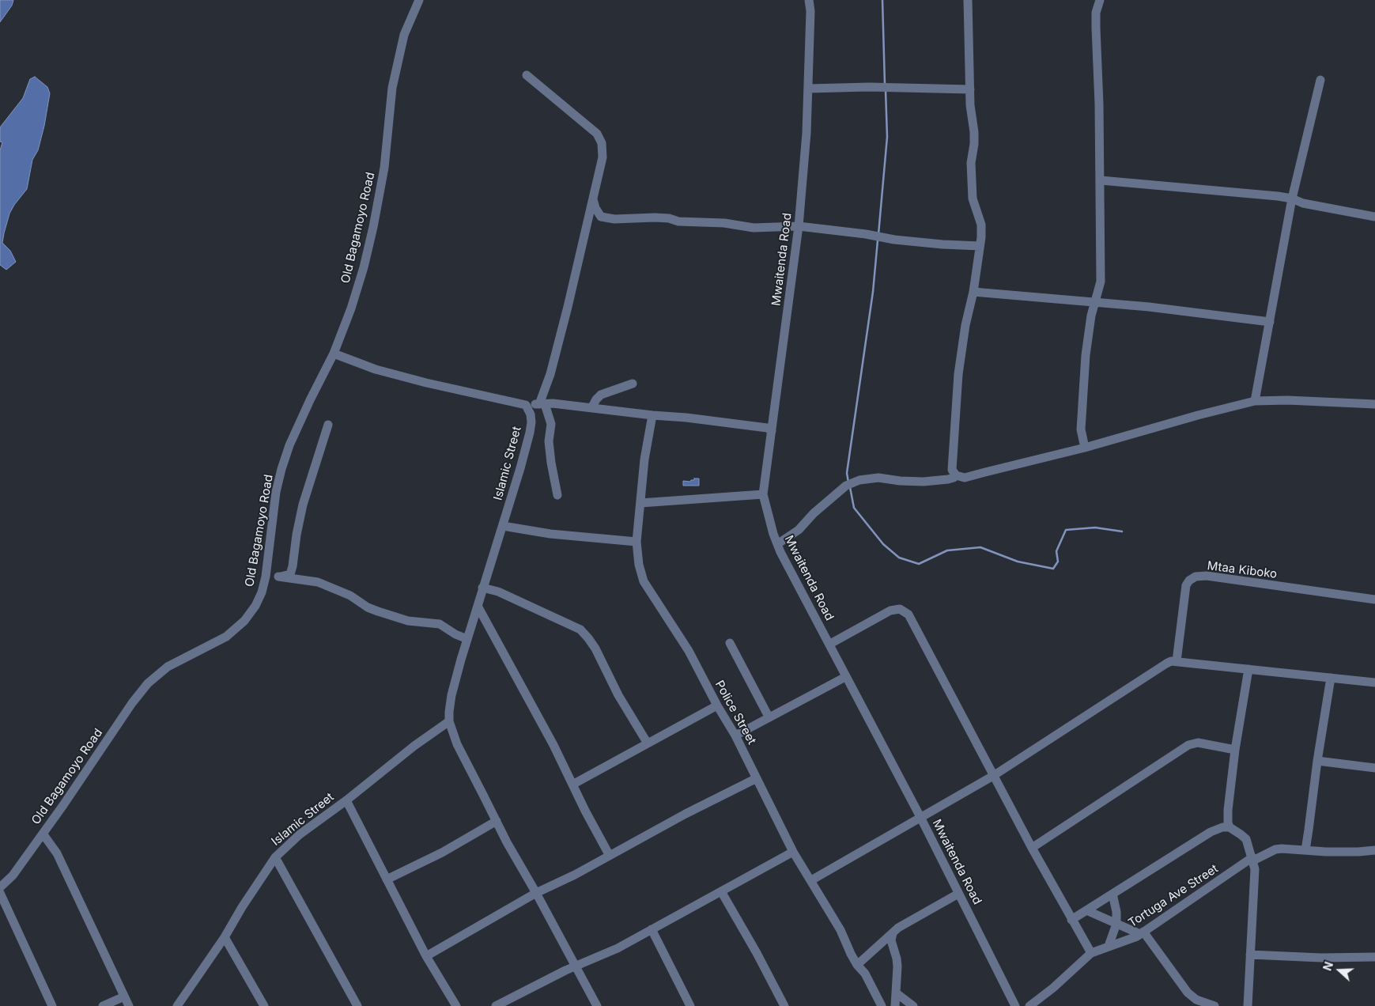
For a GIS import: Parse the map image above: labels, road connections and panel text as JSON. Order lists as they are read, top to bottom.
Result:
{
  "streets": {
    "street": [
      "Old Bagamoyo Road",
      "Mwaitenda Road",
      "Islamic Street",
      "Mtaa Kiboko",
      "Police Street",
      "Tortuga Ave Street"
    ]
  },
  "north": "left"
}
